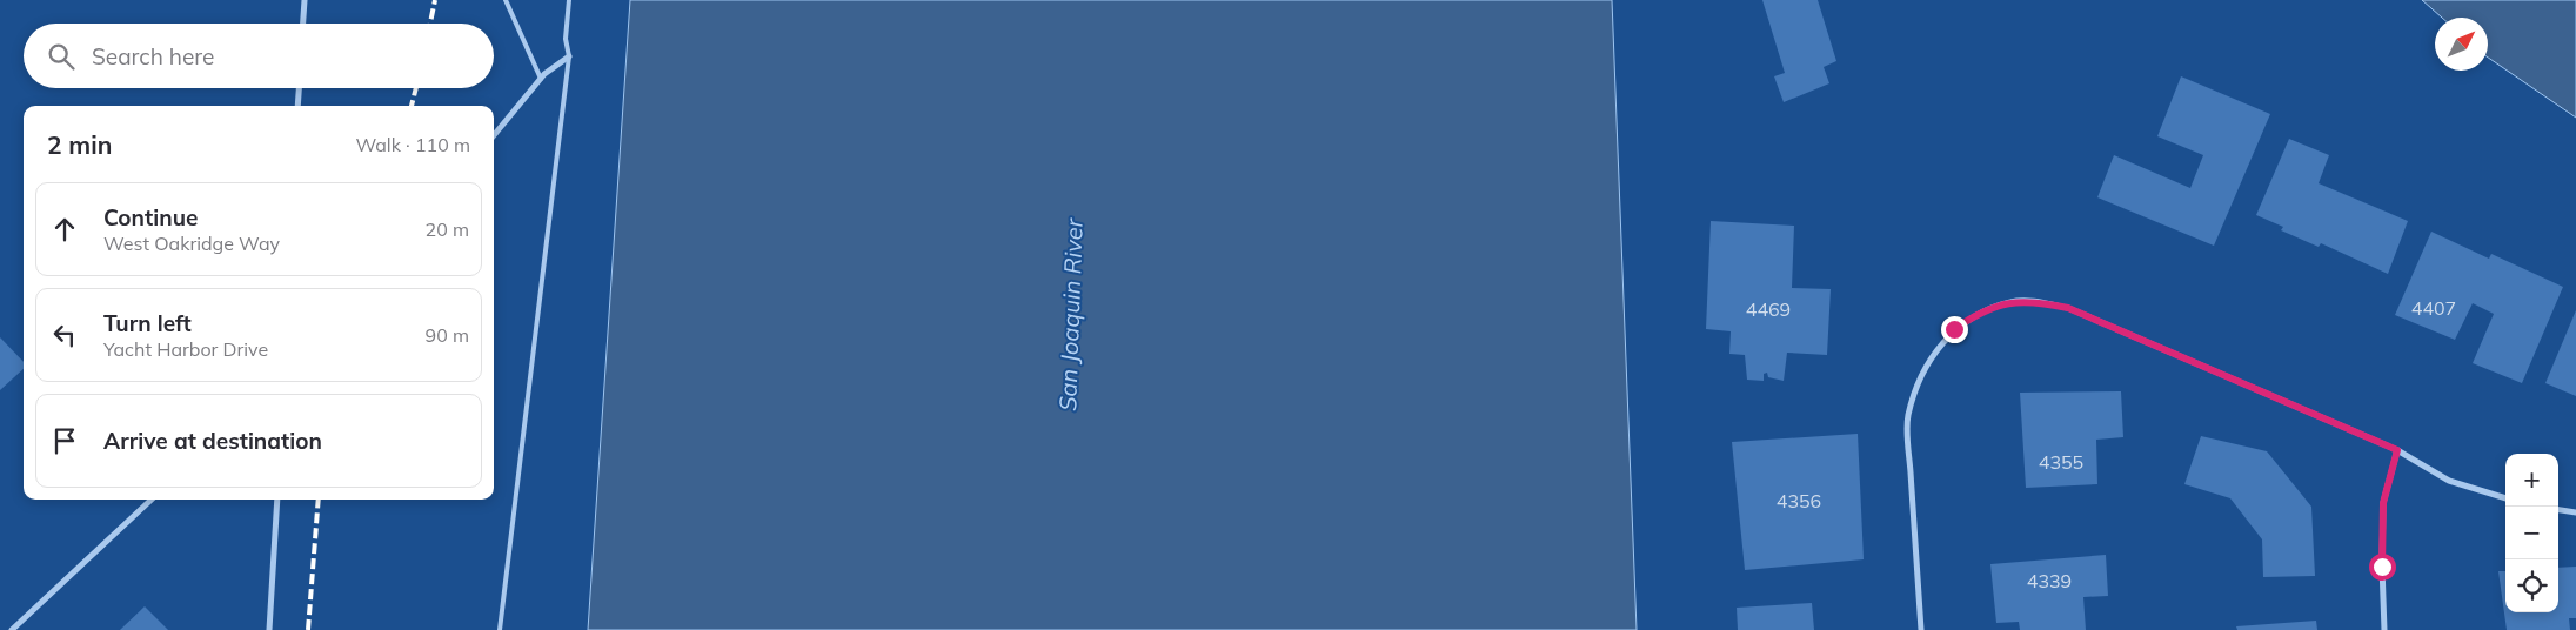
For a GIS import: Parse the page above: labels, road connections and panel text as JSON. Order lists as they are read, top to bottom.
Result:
{
  "water": ["San Joaquin River"],
  "house_numbers": [
    "4407",
    "4469",
    "4355",
    "4356",
    "4339"
  ],
  "north": "top right",
  "page": {
    "search": "Search here",
    "heading": ["2 min", "Walk · 110 m"],
    "list": [
      ["Continue", "West Oakridge Way", "20 m"],
      ["Turn left", "Yacht Harbor Drive", "90 m"],
      "Arrive at destination"
    ],
    "map_buttons": ["+", "−"]
  }
}
